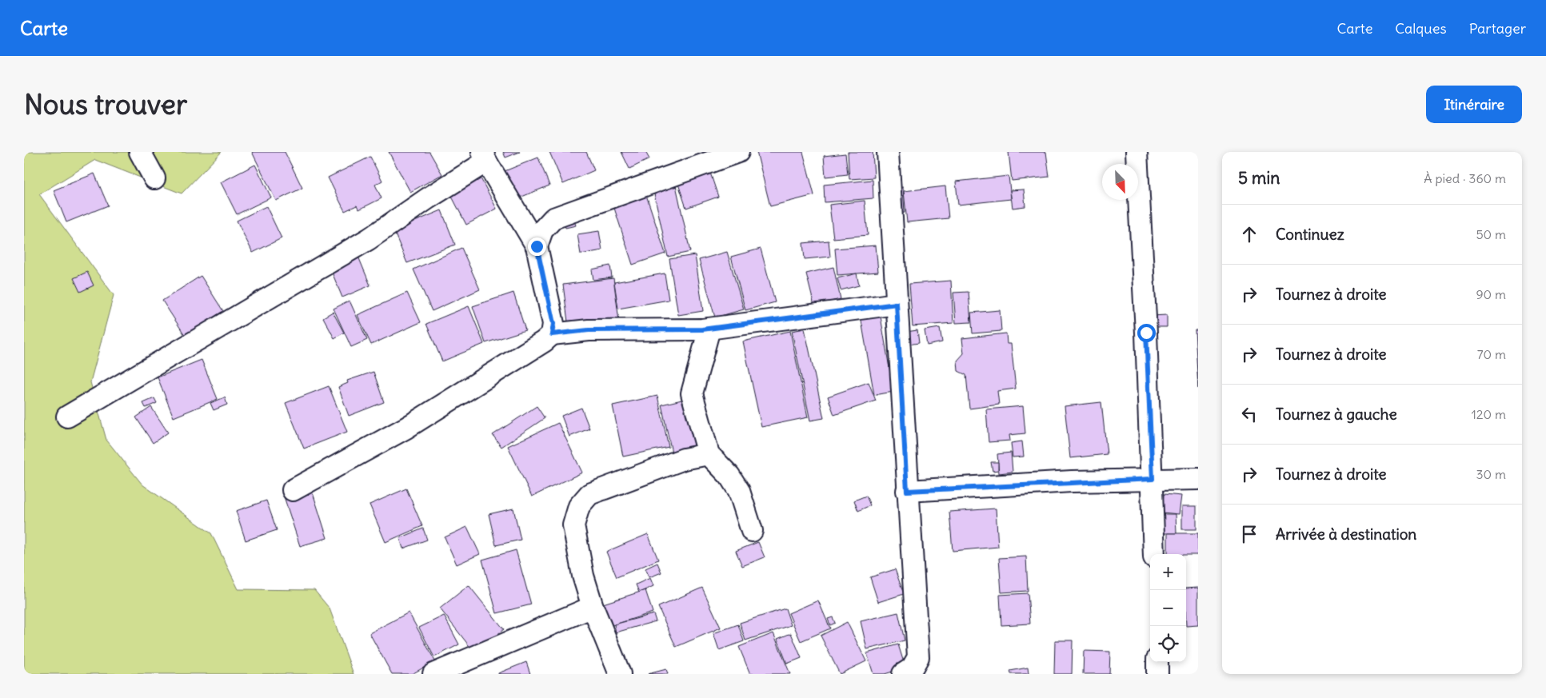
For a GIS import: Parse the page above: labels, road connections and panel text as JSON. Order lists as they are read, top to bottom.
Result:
{
  "north": "bottom right",
  "page": {
    "header": "Carte",
    "nav": ["Carte", "Calques", "Partager"],
    "buttons": "Itinéraire",
    "title": "Nous trouver",
    "heading": ["5 min", "À pied · 360 m"],
    "list": [
      ["Continuez", "50 m"],
      ["Tournez à droite", "90 m"],
      ["Tournez à droite", "70 m"],
      ["Tournez à gauche", "120 m"],
      ["Tournez à droite", "30 m"],
      "Arrivée à destination"
    ],
    "map_buttons": ["+", "−"]
  }
}
